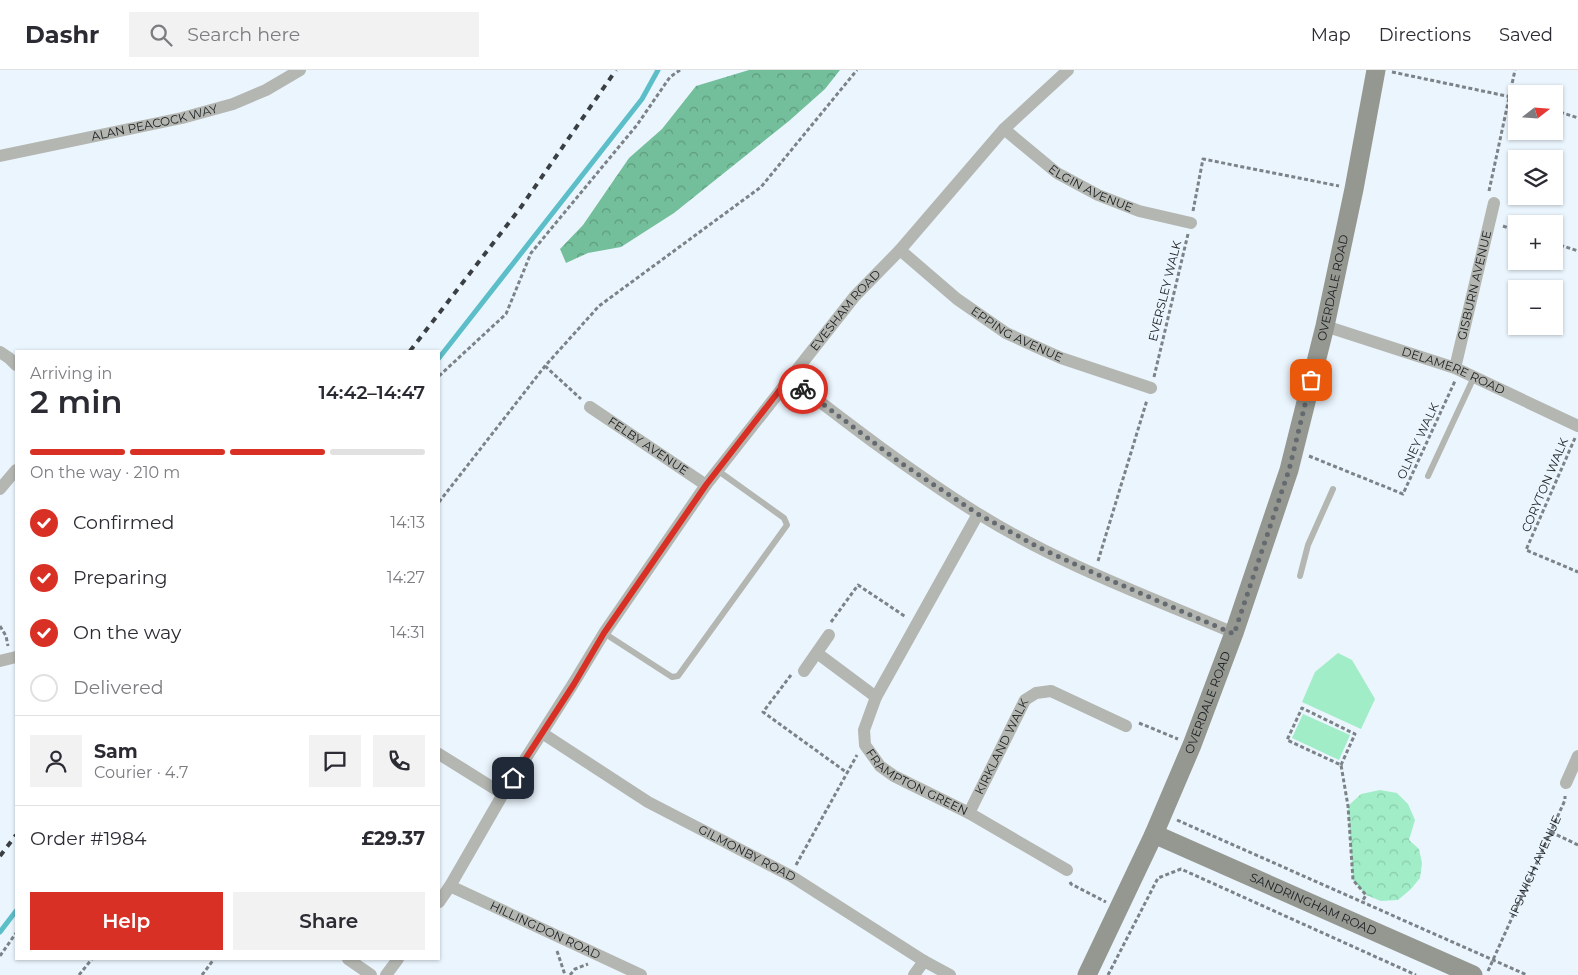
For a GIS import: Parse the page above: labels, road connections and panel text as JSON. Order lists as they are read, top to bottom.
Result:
{
  "streets": {
    "street": [
      "ALAN PEACOCK WAY",
      "ELGIN AVENUE",
      "GISBURN AVENUE",
      "OVERDALE ROAD",
      "EVESHAM ROAD",
      "EPPING AVENUE",
      "DELAMERE ROAD",
      "FELBY AVENUE",
      "KIRKLAND WALK",
      "FRAMPTON GREEN",
      "GILMONBY ROAD",
      "SANDRINGHAM ROAD",
      "HILLINGDON ROAD"
    ],
    "path": [
      "EVERSLEY WALK",
      "OLNEY WALK",
      "CORYTON WALK",
      "IPSWICH AVENUE"
    ]
  },
  "crossings": [
    ["ELGIN AVENUE", "EVERSLEY WALK"],
    ["ELGIN AVENUE", "EVESHAM ROAD"],
    ["GISBURN AVENUE", "DELAMERE ROAD"],
    ["GISBURN AVENUE", "OLNEY WALK"],
    ["OVERDALE ROAD", "EVERSLEY WALK"],
    ["OVERDALE ROAD", "DELAMERE ROAD"],
    ["OVERDALE ROAD", "OLNEY WALK"],
    ["OVERDALE ROAD", "SANDRINGHAM ROAD"],
    ["EVERSLEY WALK", "EPPING AVENUE"],
    ["EVESHAM ROAD", "EPPING AVENUE"],
    ["EVESHAM ROAD", "FELBY AVENUE"],
    ["EVESHAM ROAD", "GILMONBY ROAD"],
    ["EVESHAM ROAD", "HILLINGDON ROAD"],
    ["DELAMERE ROAD", "OLNEY WALK"],
    ["KIRKLAND WALK", "FRAMPTON GREEN"]
  ],
  "north": "right",
  "page": {
    "header": "Dashr",
    "search": "Search here",
    "nav": ["Map", "Directions", "Saved"],
    "map_buttons": ["+", "−"],
    "heading": ["2 min", "Arriving in", "14:42–14:47"],
    "panel": [
      "Sam",
      "Courier · 4.7",
      "Order #1984",
      "£29.37"
    ],
    "bar": "On the way · 210 m",
    "list": [
      ["Confirmed", "14:13"],
      ["Preparing", "14:27"],
      ["On the way", "14:31"],
      "Delivered"
    ],
    "buttons": ["Help", "Share"]
  }
}
